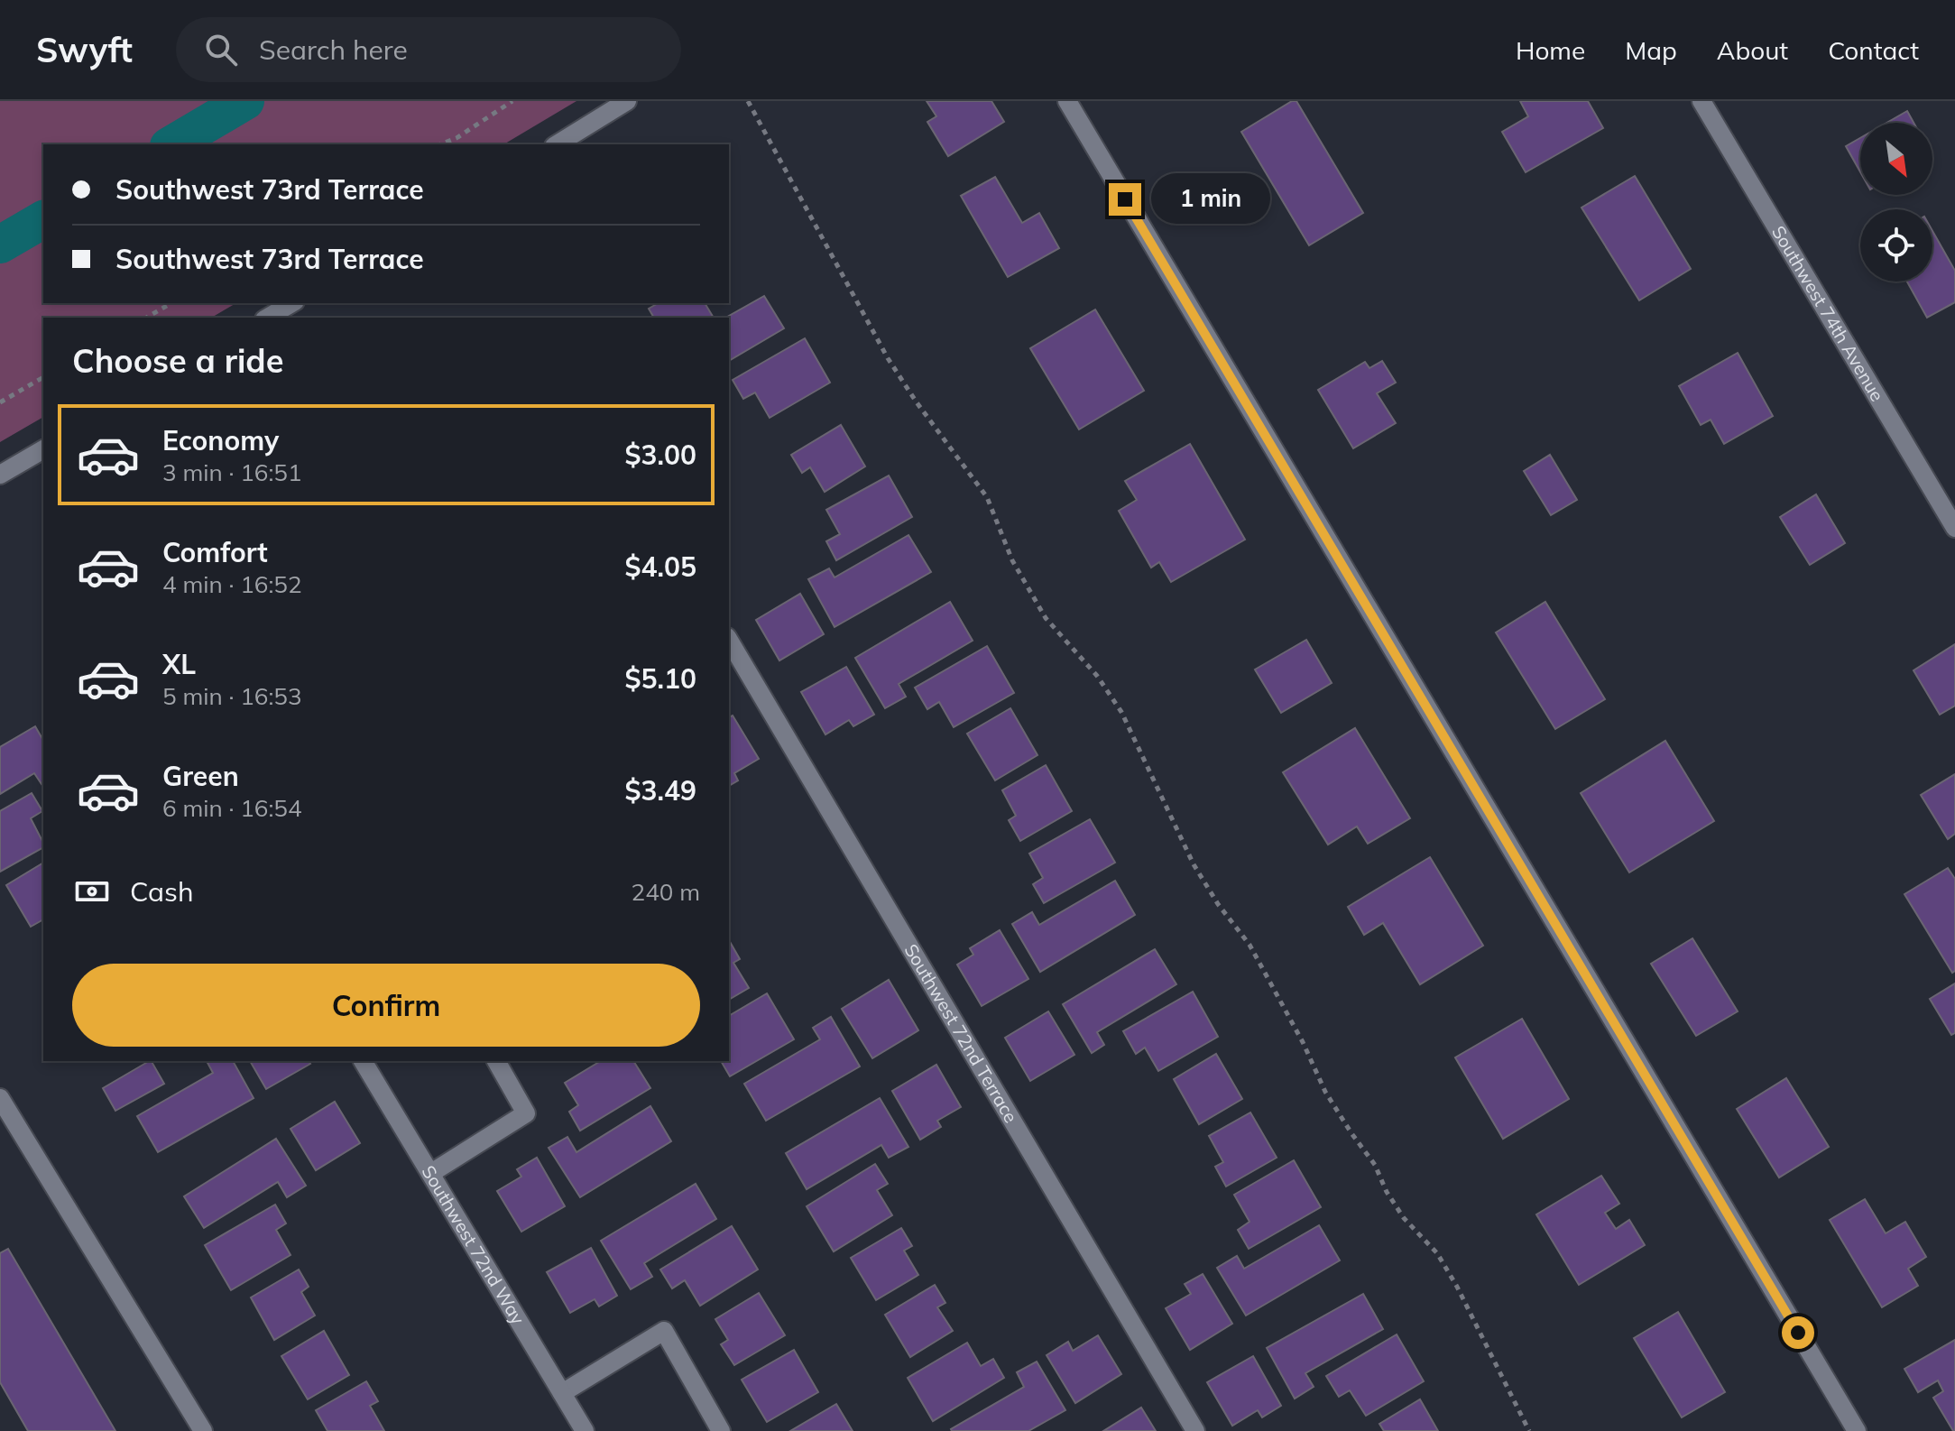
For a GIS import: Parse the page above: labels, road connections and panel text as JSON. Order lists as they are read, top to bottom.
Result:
{
  "streets": {
    "street": ["Southwest 74th Avenue", "Southwest 72nd Terrace", "Southwest 72nd Way"]
  },
  "north": "bottom right",
  "page": {
    "header": "Swyft",
    "search": "Search here",
    "nav": [
      "Home",
      "Map",
      "About",
      "Contact"
    ],
    "banner": ["Southwest 73rd Terrace", "Southwest 73rd Terrace"],
    "bubble": "1 min",
    "heading": "Choose a ride",
    "list": [
      {
        "name": "Economy",
        "note": "3 min · 16:51",
        "value": "$3.00"
      },
      {
        "name": "Comfort",
        "note": "4 min · 16:52",
        "value": "$4.05"
      },
      {
        "name": "XL",
        "note": "5 min · 16:53",
        "value": "$5.10"
      },
      {
        "name": "Green",
        "note": "6 min · 16:54",
        "value": "$3.49"
      }
    ],
    "pay": ["Cash", "240 m"],
    "buttons": "Confirm"
  }
}
